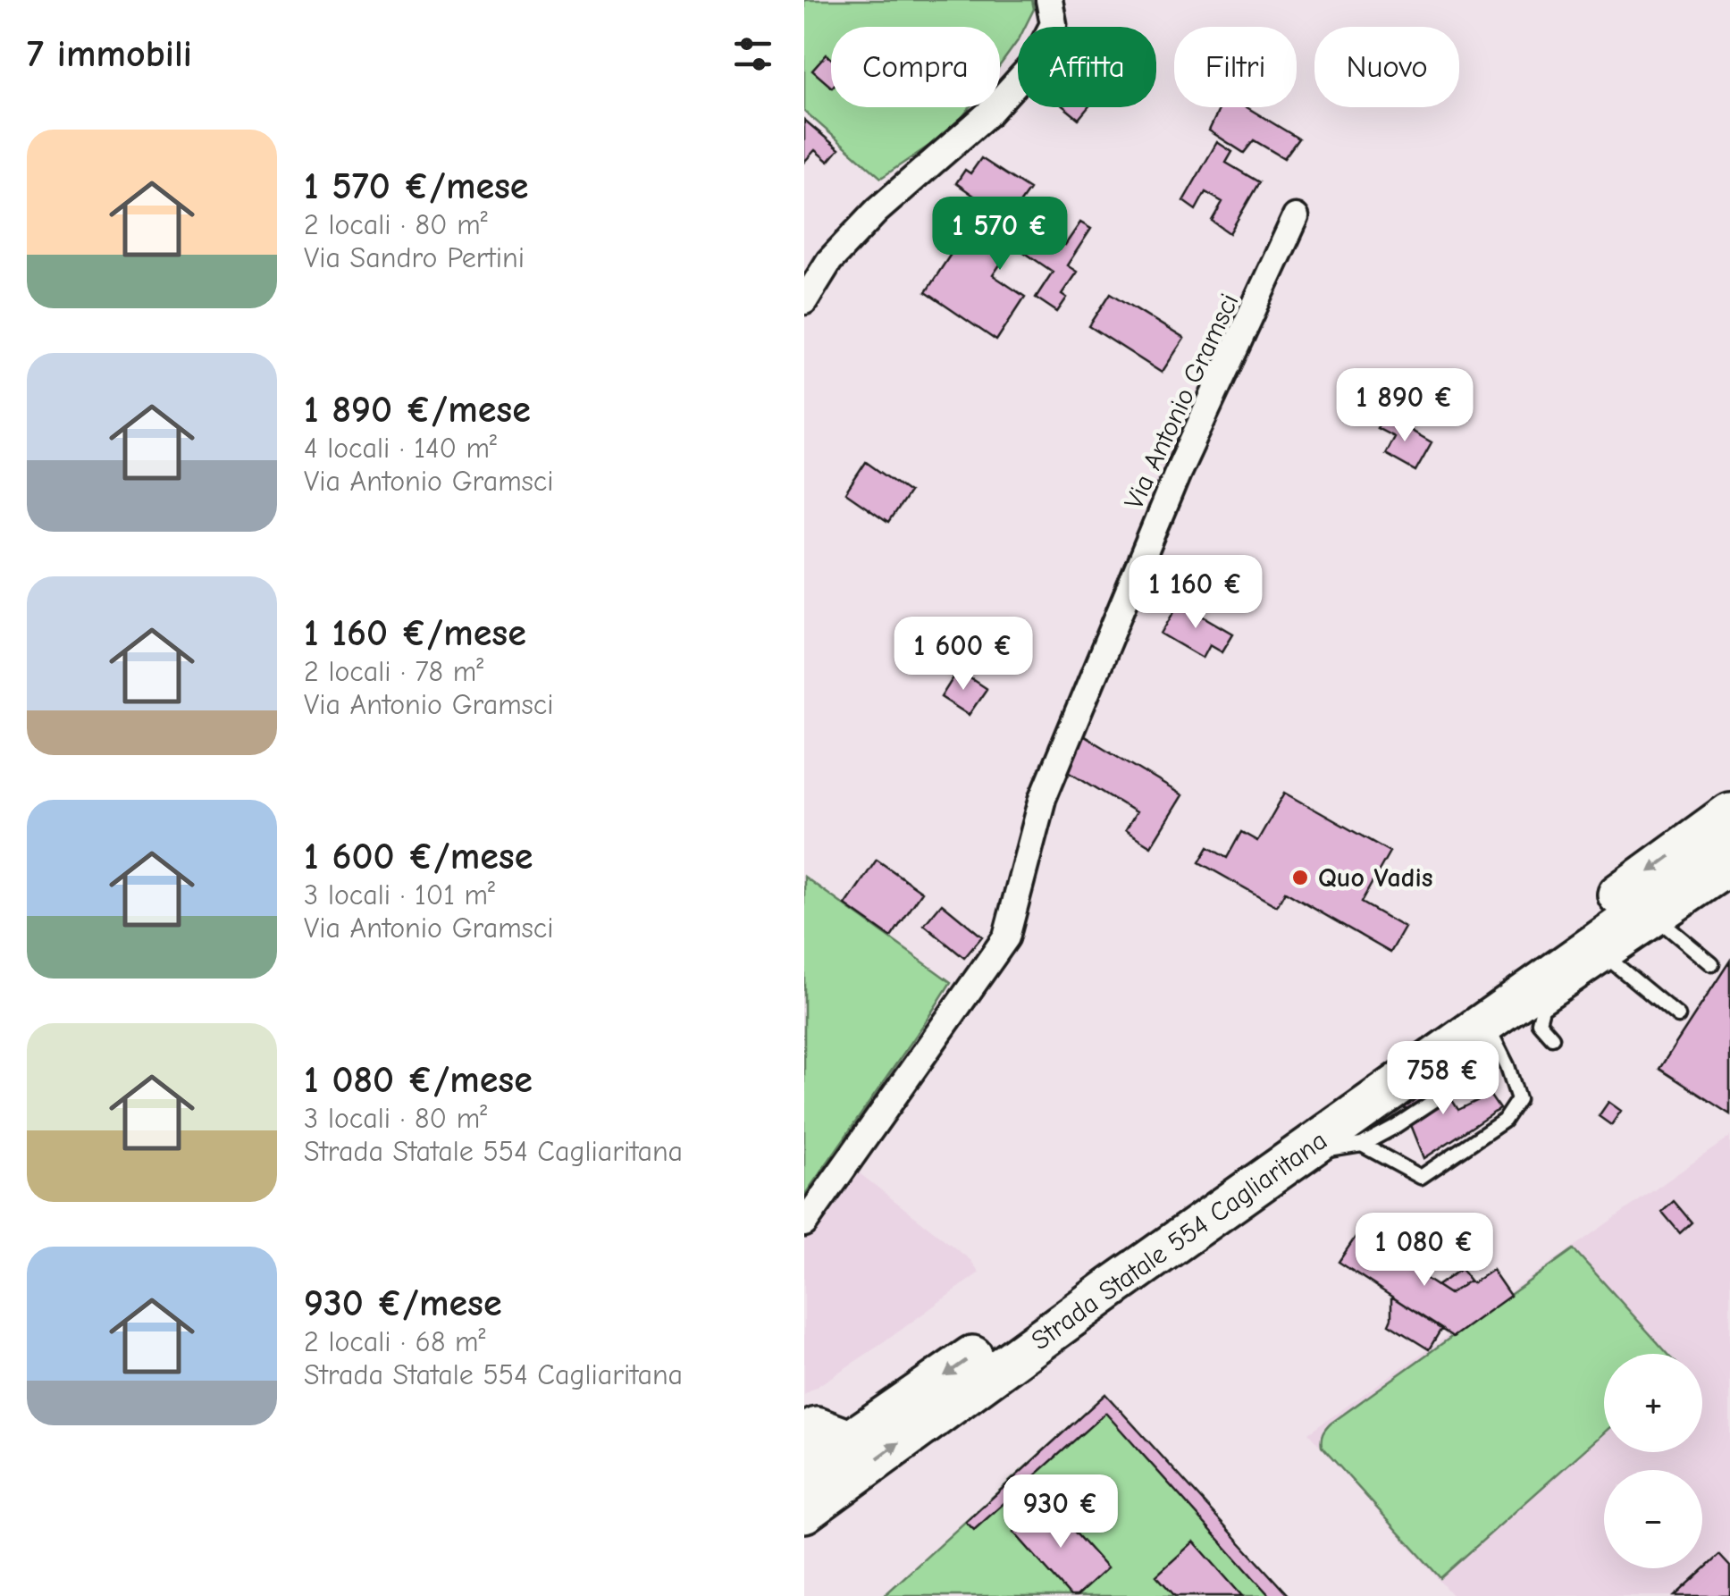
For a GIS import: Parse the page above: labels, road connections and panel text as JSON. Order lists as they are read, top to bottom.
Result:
{
  "streets": {
    "main road": ["Strada Statale 554 Cagliaritana"],
    "street": ["Via Antonio Gramsci"]
  },
  "places": ["Quo Vadis"],
  "page": {
    "heading": "7 immobili",
    "chip": [
      "Compra",
      "Affitta",
      "Filtri",
      "Nuovo"
    ],
    "list": [
      {
        "name": "1 570 €/mese",
        "note": "2 locali · 80 m² · Via Sandro Pertini"
      },
      {
        "name": "1 890 €/mese",
        "note": "4 locali · 140 m² · Via Antonio Gramsci"
      },
      {
        "name": "1 160 €/mese",
        "note": "2 locali · 78 m² · Via Antonio Gramsci"
      },
      {
        "name": "1 600 €/mese",
        "note": "3 locali · 101 m² · Via Antonio Gramsci"
      },
      {
        "name": "1 080 €/mese",
        "note": "3 locali · 80 m² · Strada Statale 554 Cagliaritana"
      },
      {
        "name": "930 €/mese",
        "note": "2 locali · 68 m² · Strada Statale 554 Cagliaritana"
      }
    ],
    "price": [
      "1 570 €",
      "1 890 €",
      "1 160 €",
      "1 600 €",
      "758 €",
      "1 080 €",
      "930 €"
    ],
    "map_buttons": ["+", "−"]
  }
}
